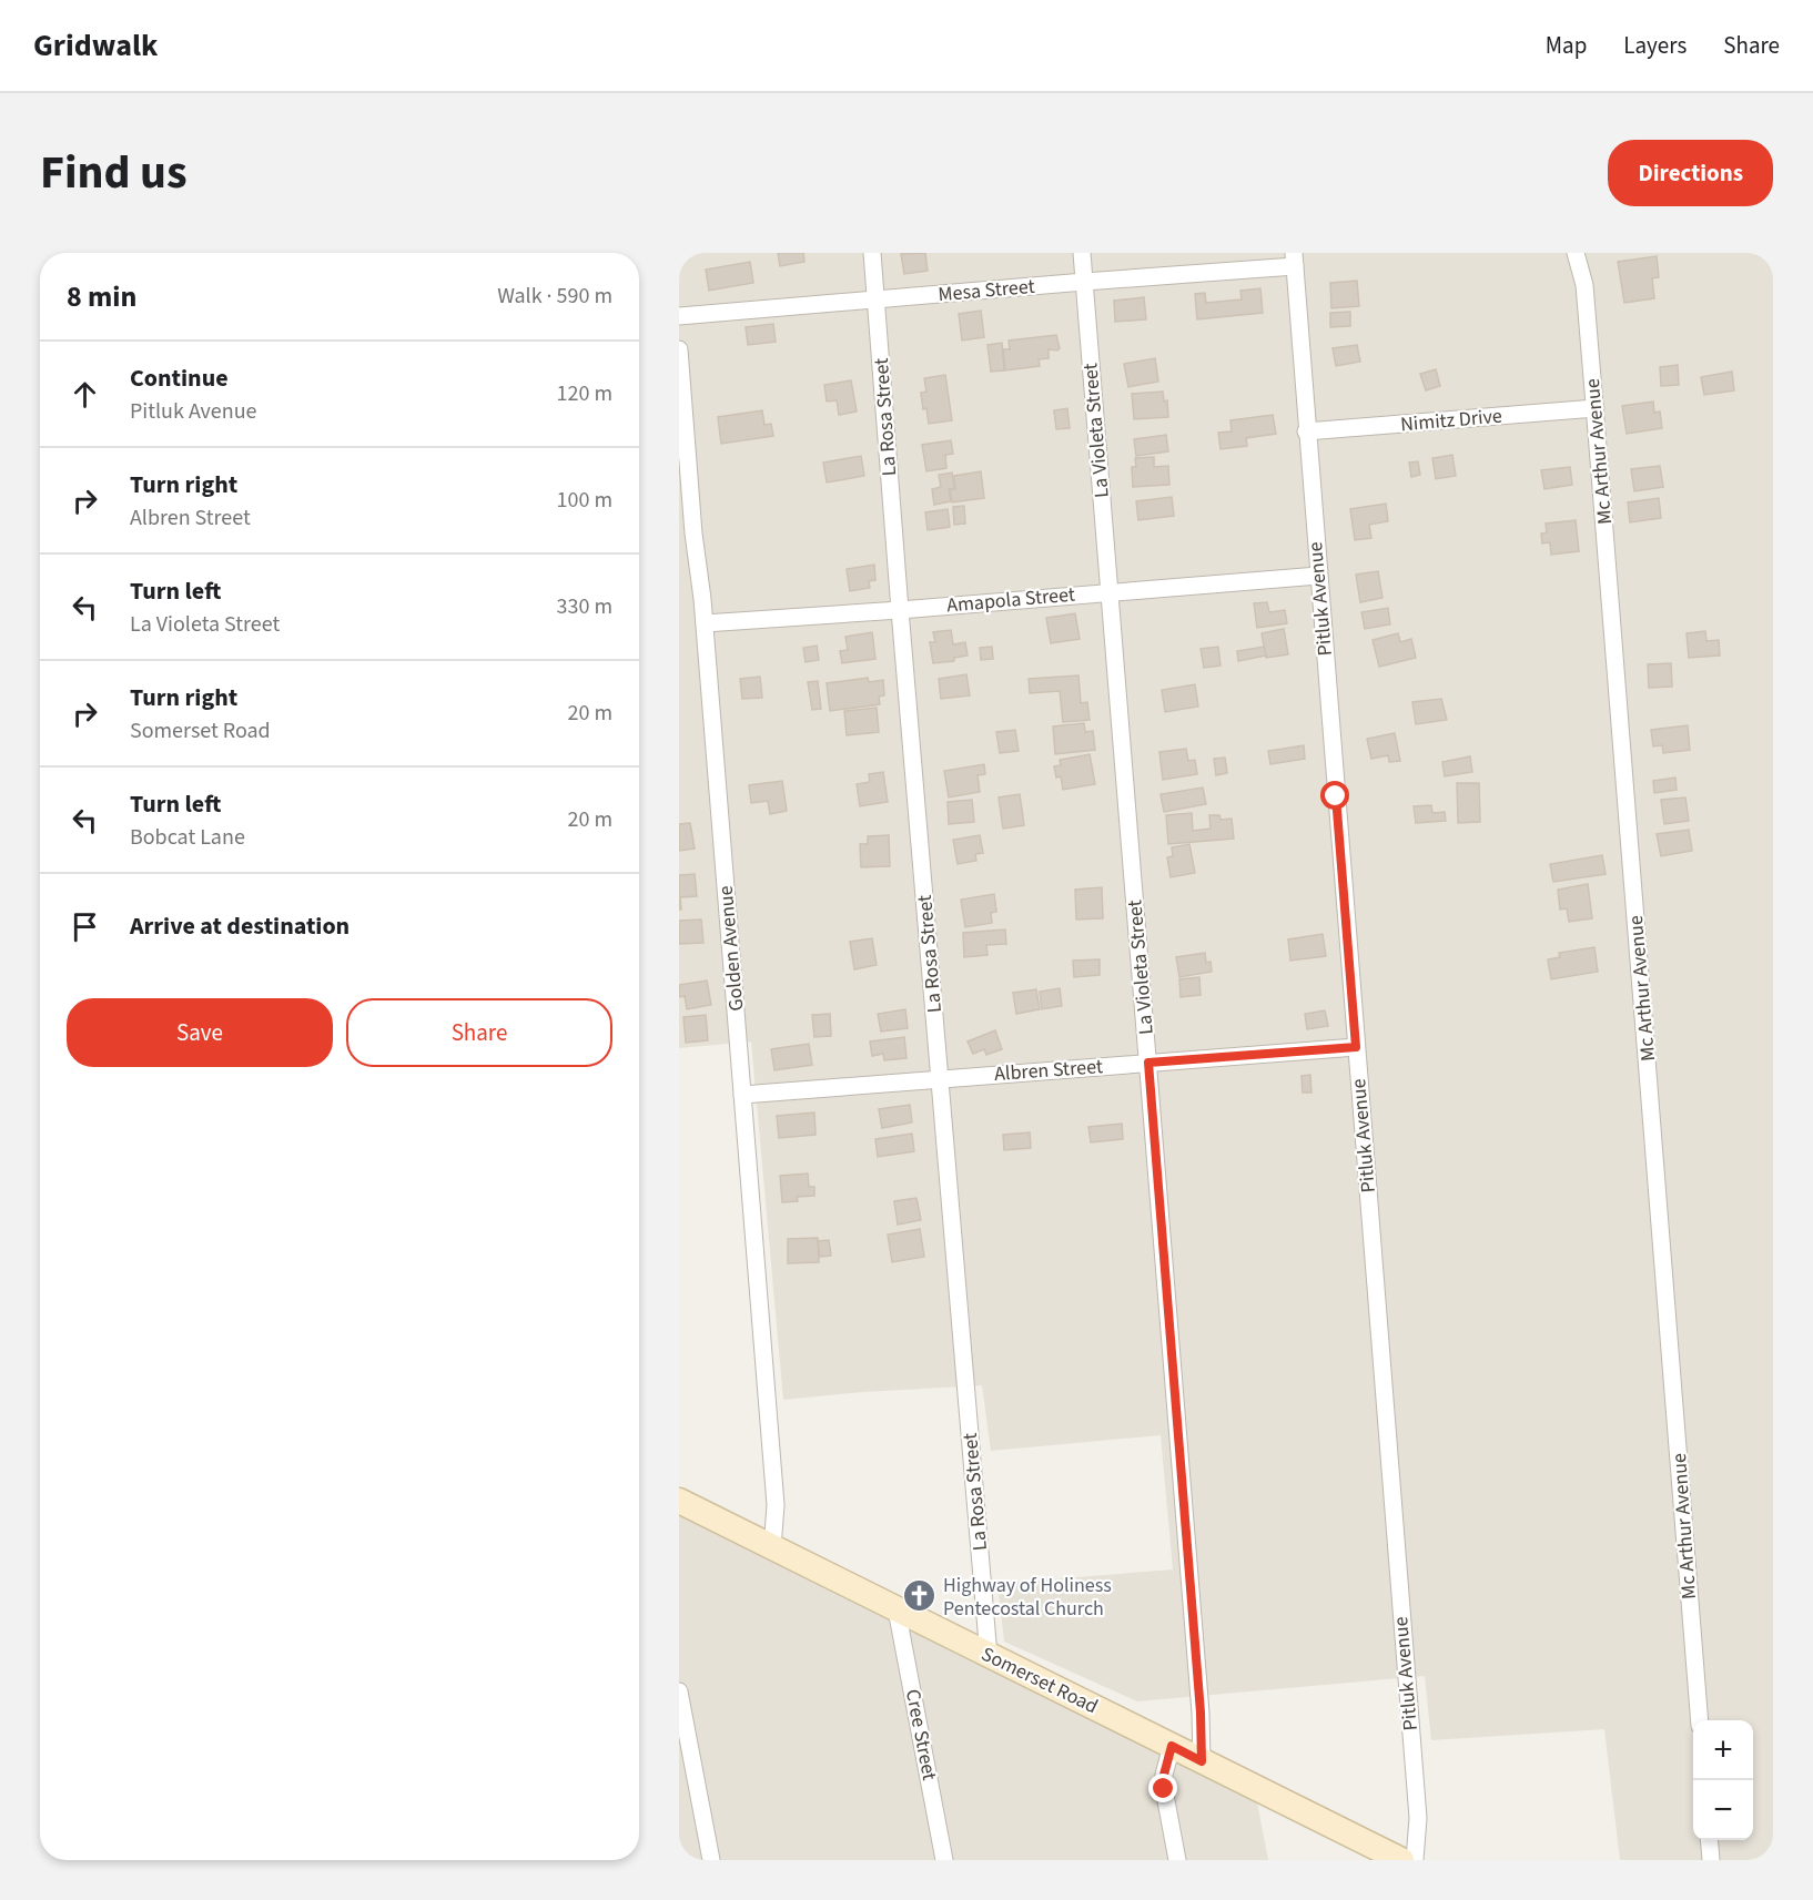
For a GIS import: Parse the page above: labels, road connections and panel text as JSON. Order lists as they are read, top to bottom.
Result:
{
  "streets": {
    "main road": ["Somerset Road"],
    "street": [
      "Mesa Street",
      "La Rosa Street",
      "Nimitz Drive",
      "La Violeta Street",
      "Mc Arthur Avenue",
      "Pitluk Avenue",
      "Amapola Street",
      "Golden Avenue",
      "Albren Street",
      "Cree Street"
    ]
  },
  "crossings": [
    ["Mesa Street", "La Rosa Street"],
    ["Mesa Street", "La Violeta Street"],
    ["Mesa Street", "Pitluk Avenue"],
    ["La Rosa Street", "Amapola Street"],
    ["La Rosa Street", "Albren Street"],
    ["La Rosa Street", "Somerset Road"],
    ["Nimitz Drive", "Mc Arthur Avenue"],
    ["Nimitz Drive", "Pitluk Avenue"],
    ["La Violeta Street", "Amapola Street"],
    ["La Violeta Street", "Albren Street"],
    ["La Violeta Street", "Somerset Road"],
    ["Pitluk Avenue", "Amapola Street"],
    ["Pitluk Avenue", "Albren Street"],
    ["Amapola Street", "Golden Avenue"],
    ["Golden Avenue", "Albren Street"],
    ["Golden Avenue", "Somerset Road"],
    ["Somerset Road", "Cree Street"]
  ],
  "places": {
    "church": ["Highway of Holiness Pentecostal Church"]
  },
  "page": {
    "header": "Gridwalk",
    "nav": ["Map", "Layers", "Share"],
    "title": "Find us",
    "buttons": [
      "Directions",
      ["Save", "Share"]
    ],
    "heading": ["8 min", "Walk · 590 m"],
    "list": [
      ["Continue", "Pitluk Avenue", "120 m"],
      ["Turn right", "Albren Street", "100 m"],
      ["Turn left", "La Violeta Street", "330 m"],
      ["Turn right", "Somerset Road", "20 m"],
      ["Turn left", "Bobcat Lane", "20 m"],
      "Arrive at destination"
    ],
    "map_buttons": ["+", "−"]
  }
}
